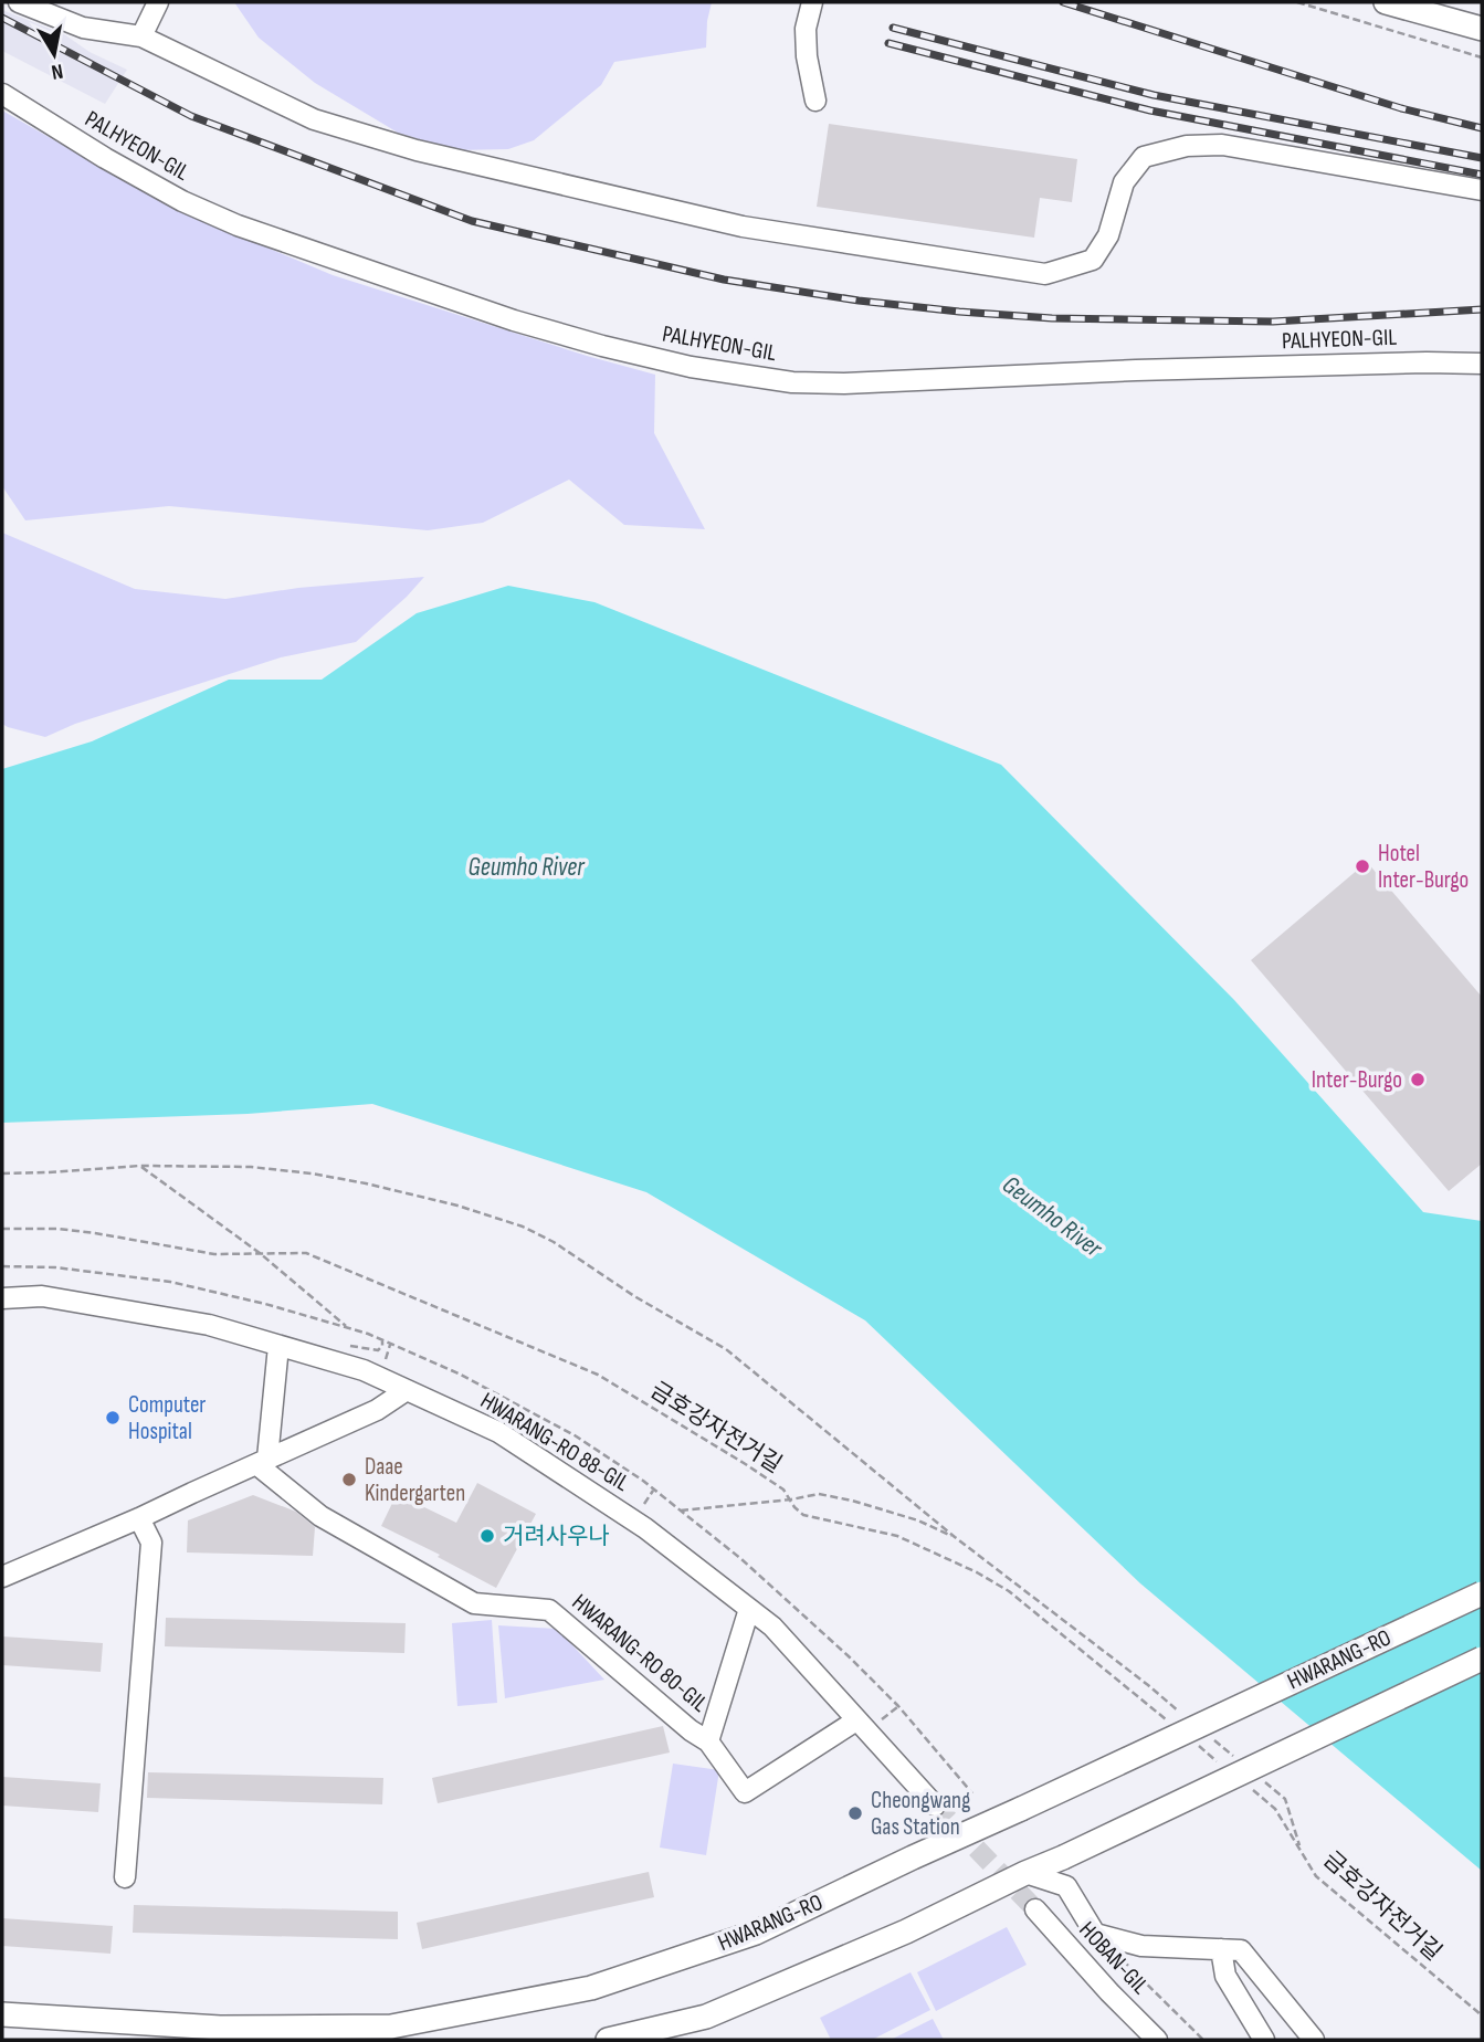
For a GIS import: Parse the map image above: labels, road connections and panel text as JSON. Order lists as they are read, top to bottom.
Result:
{
  "streets": {
    "main road": ["HWARANG-RO"],
    "street": [
      "PALHYEON-GIL",
      "HWARANG-RO 88-GIL",
      "HWARANG-RO 80-GIL",
      "HOBAN-GIL"
    ],
    "path": ["금호강자전거길"]
  },
  "crossings": [
    ["HWARANG-RO 88-GIL", "HWARANG-RO 80-GIL"]
  ],
  "water": ["Geumho River"],
  "places": [
    "Hotel Inter-Burgo",
    "Inter-Burgo",
    "Computer Hospital",
    "Daae Kindergarten",
    "거려사우나",
    "Cheongwang Gas Station"
  ],
  "north": "bottom"
}
